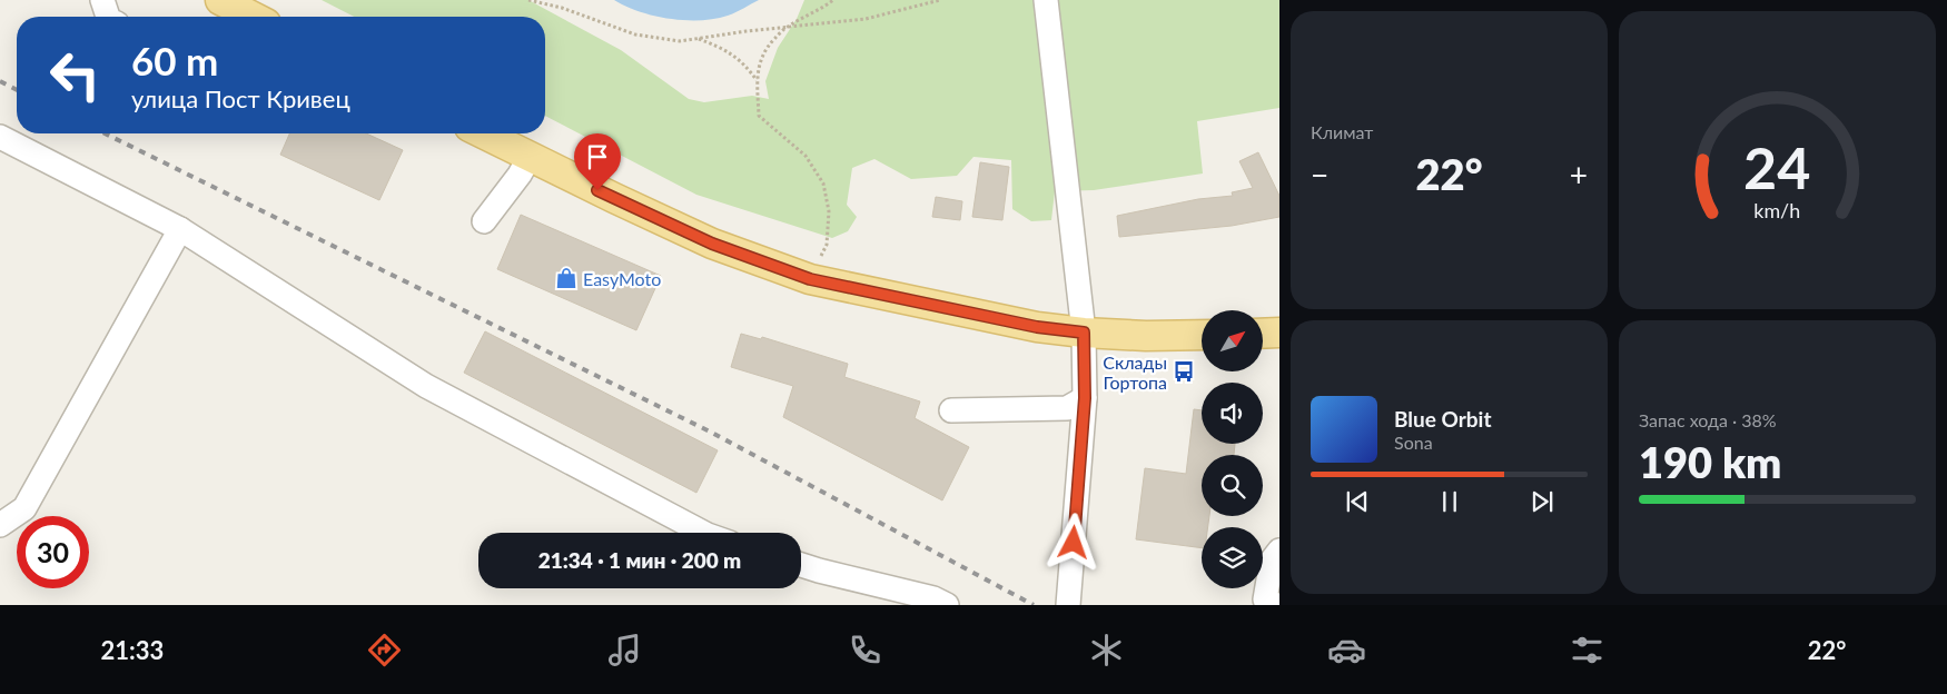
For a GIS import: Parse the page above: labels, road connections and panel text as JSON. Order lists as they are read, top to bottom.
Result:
{
  "places": {
    "shop": ["EasyMoto"],
    "bus stop": ["Склады Гортопа"]
  },
  "north": "top right",
  "page": {
    "tile": [
      "Климат",
      ["Запас хода · 38%", "190 km"]
    ],
    "turn": ["60 m", "улица Пост Кривец"],
    "heat": ["−", "22°", "+"],
    "song": ["Blue Orbit", "Sona"],
    "limit": "30",
    "trip": "21:34 · 1 мин · 200 m",
    "tabs": ["21:33", "22°"],
    "gauge": ["24", "km/h"]
  }
}
